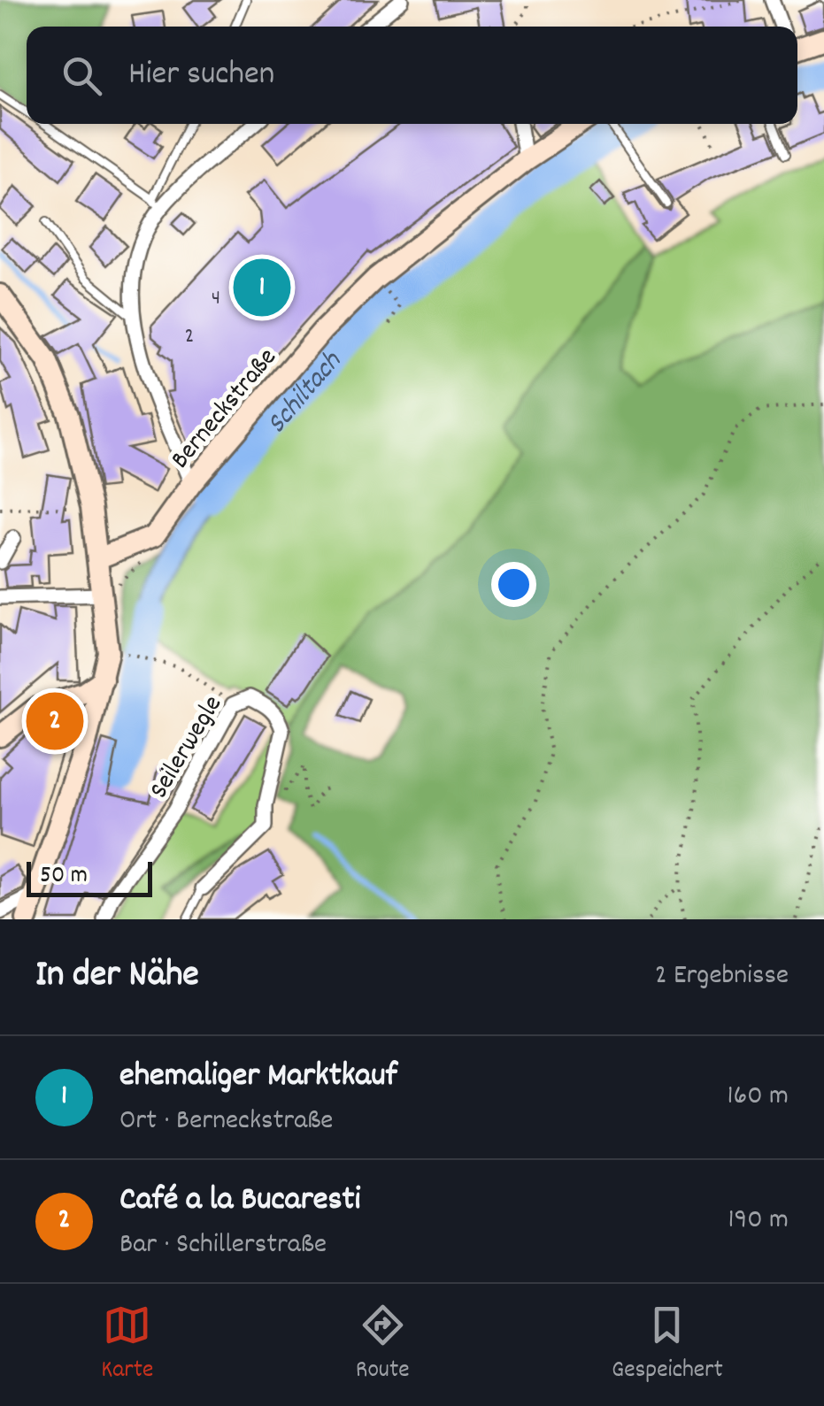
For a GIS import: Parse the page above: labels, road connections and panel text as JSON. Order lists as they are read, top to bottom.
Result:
{
  "streets": {
    "main road": ["Berneckstraße"],
    "street": ["Seilerwegle"]
  },
  "water": ["Schiltach"],
  "house_numbers": ["4", "2"],
  "scale_bar": "50 m",
  "page": {
    "search": "Hier suchen",
    "pins": ["1", "2"],
    "scale": "50 m",
    "heading": ["In der Nähe", "2 Ergebnisse"],
    "list": [
      {
        "mark": "1",
        "name": "ehemaliger Marktkauf",
        "note": "Ort · Berneckstraße",
        "value": "160 m"
      },
      {
        "mark": "2",
        "name": "Café a la Bucaresti",
        "note": "Bar · Schillerstraße",
        "value": "190 m"
      }
    ],
    "nav": ["Karte", "Route", "Gespeichert"]
  }
}
